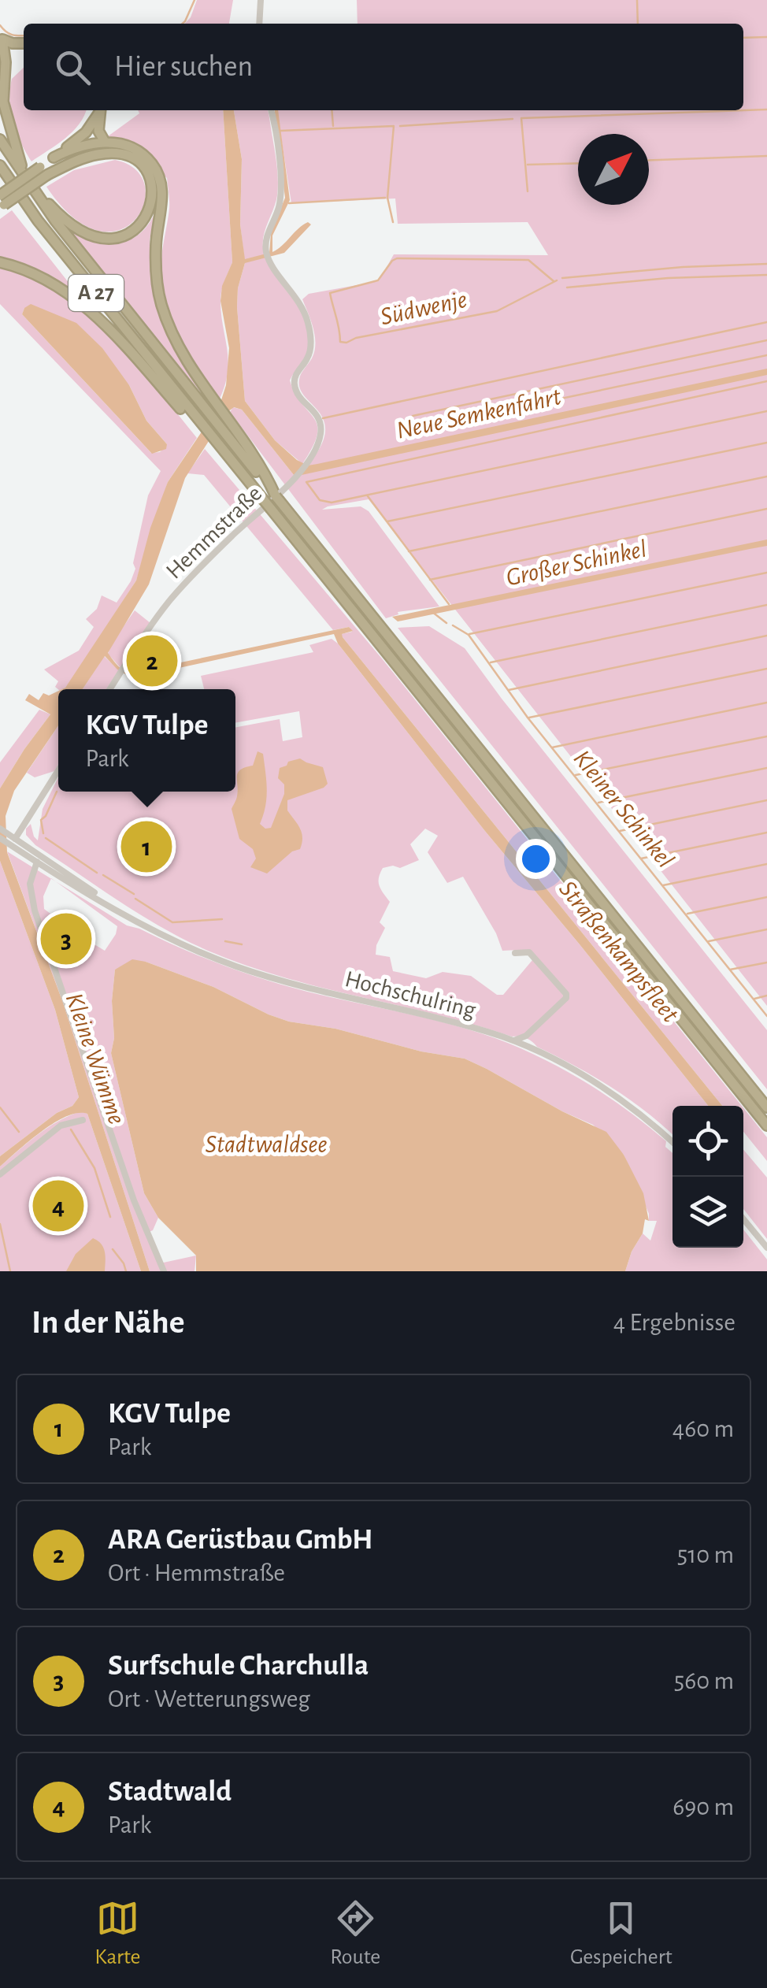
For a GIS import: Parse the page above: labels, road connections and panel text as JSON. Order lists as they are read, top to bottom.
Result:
{
  "streets": {
    "highway": ["A 27"],
    "street": ["Hemmstraße", "Hochschulring"]
  },
  "water": [
    "Südwenje",
    "Neue Semkenfahrt",
    "Großer Schinkel",
    "Kleiner Schinkel",
    "Straßenkampsfleet",
    "Kleine Wümme",
    "Stadtwaldsee"
  ],
  "north": "top right",
  "page": {
    "search": "Hier suchen",
    "pins": [
      "2",
      "1",
      "3",
      "4"
    ],
    "popup": ["KGV Tulpe", "Park"],
    "heading": ["In der Nähe", "4 Ergebnisse"],
    "list": [
      {
        "mark": "1",
        "name": "KGV Tulpe",
        "note": "Park",
        "value": "460 m"
      },
      {
        "mark": "2",
        "name": "ARA Gerüstbau GmbH",
        "note": "Ort · Hemmstraße",
        "value": "510 m"
      },
      {
        "mark": "3",
        "name": "Surfschule Charchulla",
        "note": "Ort · Wetterungsweg",
        "value": "560 m"
      },
      {
        "mark": "4",
        "name": "Stadtwald",
        "note": "Park",
        "value": "690 m"
      }
    ],
    "nav": ["Karte", "Route", "Gespeichert"]
  }
}
